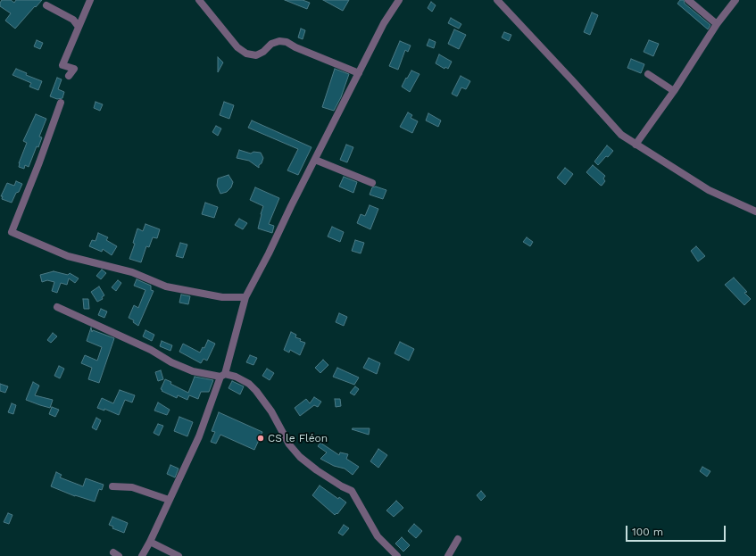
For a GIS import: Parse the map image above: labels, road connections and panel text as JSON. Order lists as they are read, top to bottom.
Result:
{
  "places": ["CS le Fléon"],
  "scale_bar": "100 m"
}
